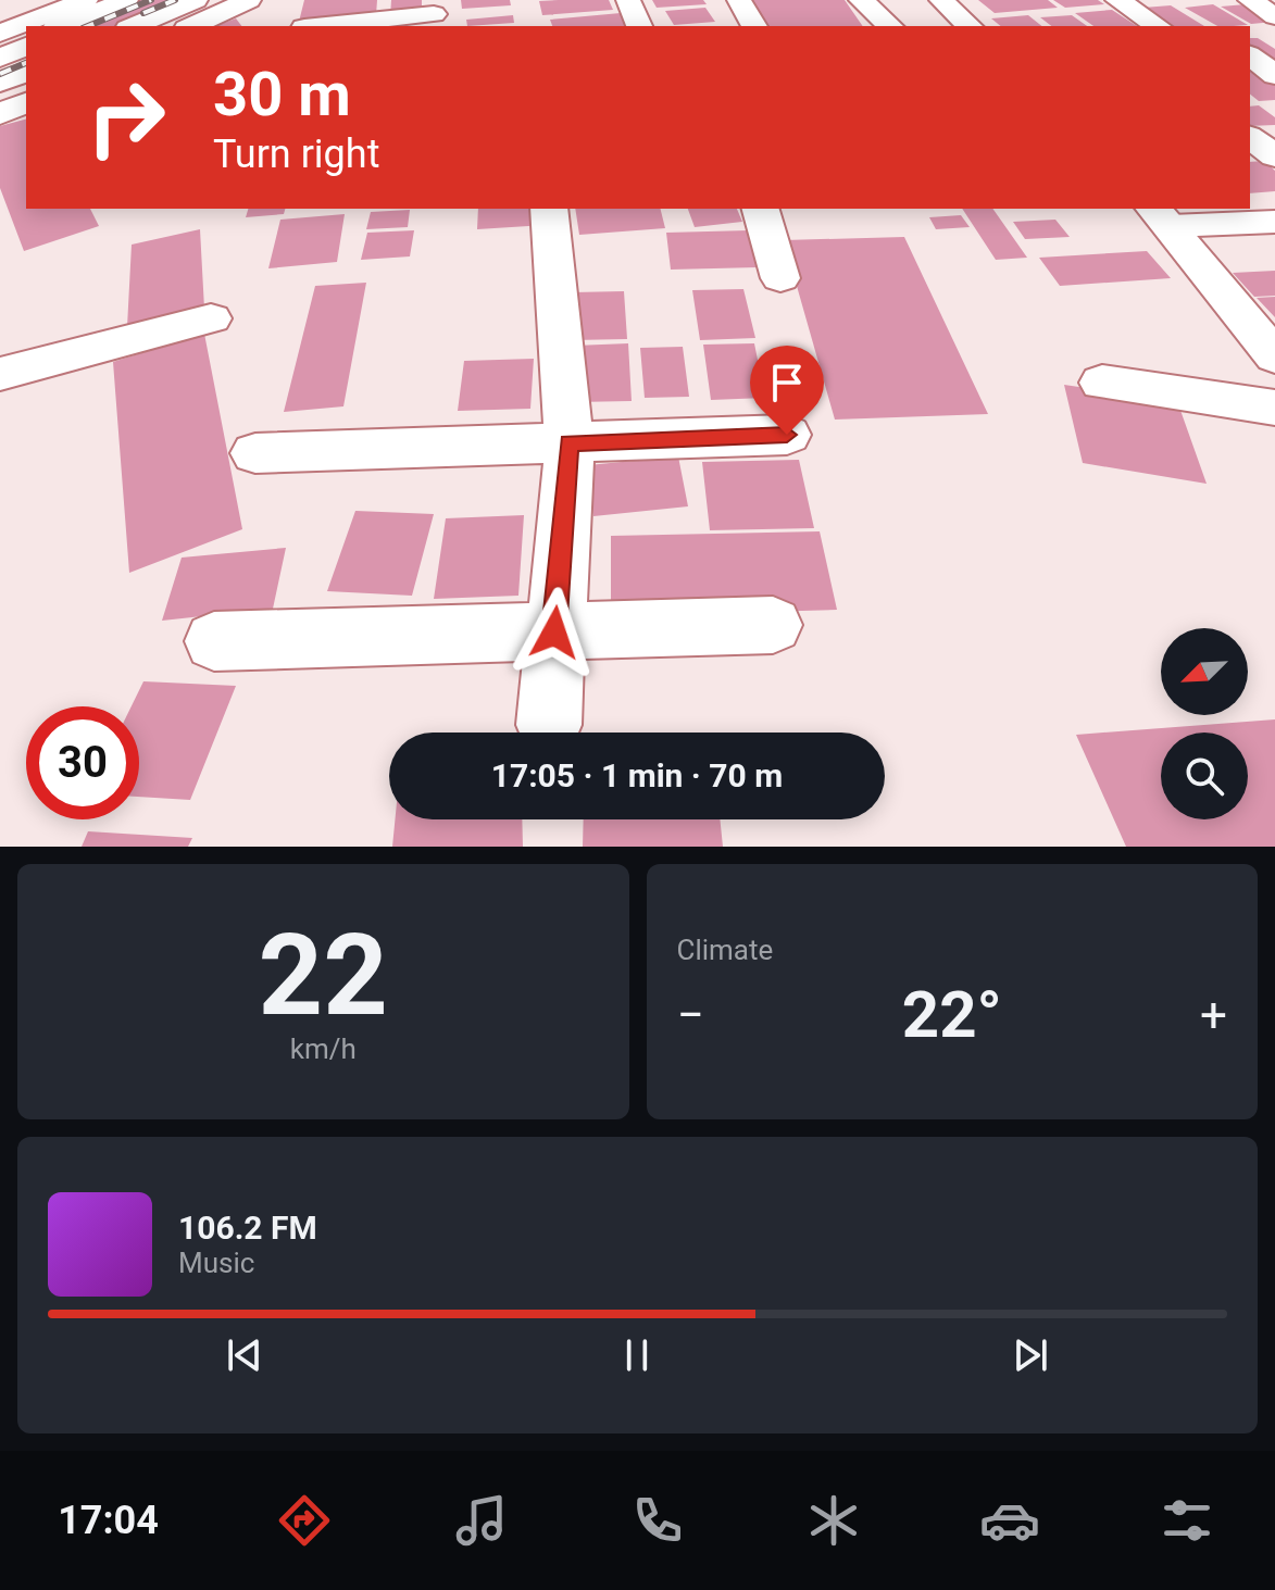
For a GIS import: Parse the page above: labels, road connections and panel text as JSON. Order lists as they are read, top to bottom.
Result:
{
  "north": "bottom left",
  "page": {
    "turn": ["30 m", "Turn right"],
    "limit": "30",
    "trip": "17:05 · 1 min · 70 m",
    "tile": [
      ["22", "km/h"],
      "Climate"
    ],
    "heat": ["−", "22°", "+"],
    "song": ["106.2 FM", "Music"],
    "tabs": "17:04"
  }
}
